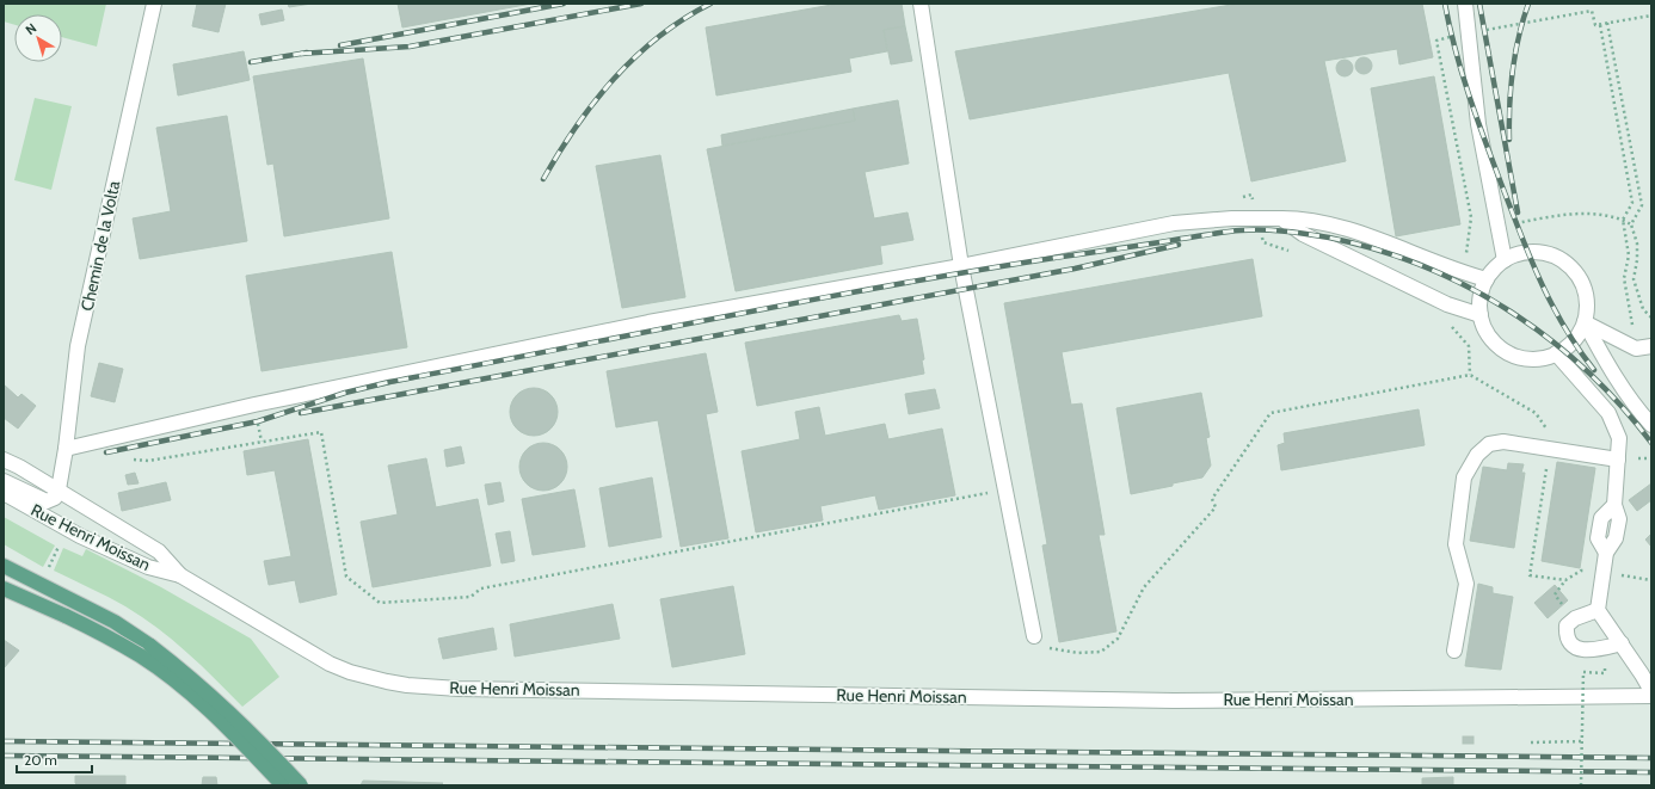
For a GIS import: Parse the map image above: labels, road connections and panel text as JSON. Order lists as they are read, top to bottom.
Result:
{
  "streets": {
    "street": ["Chemin de la Volta", "Rue Henri Moissan"]
  },
  "crossings": [
    ["Chemin de la Volta", "Rue Henri Moissan"]
  ],
  "scale_bar": "20 m",
  "north": "top left"
}
